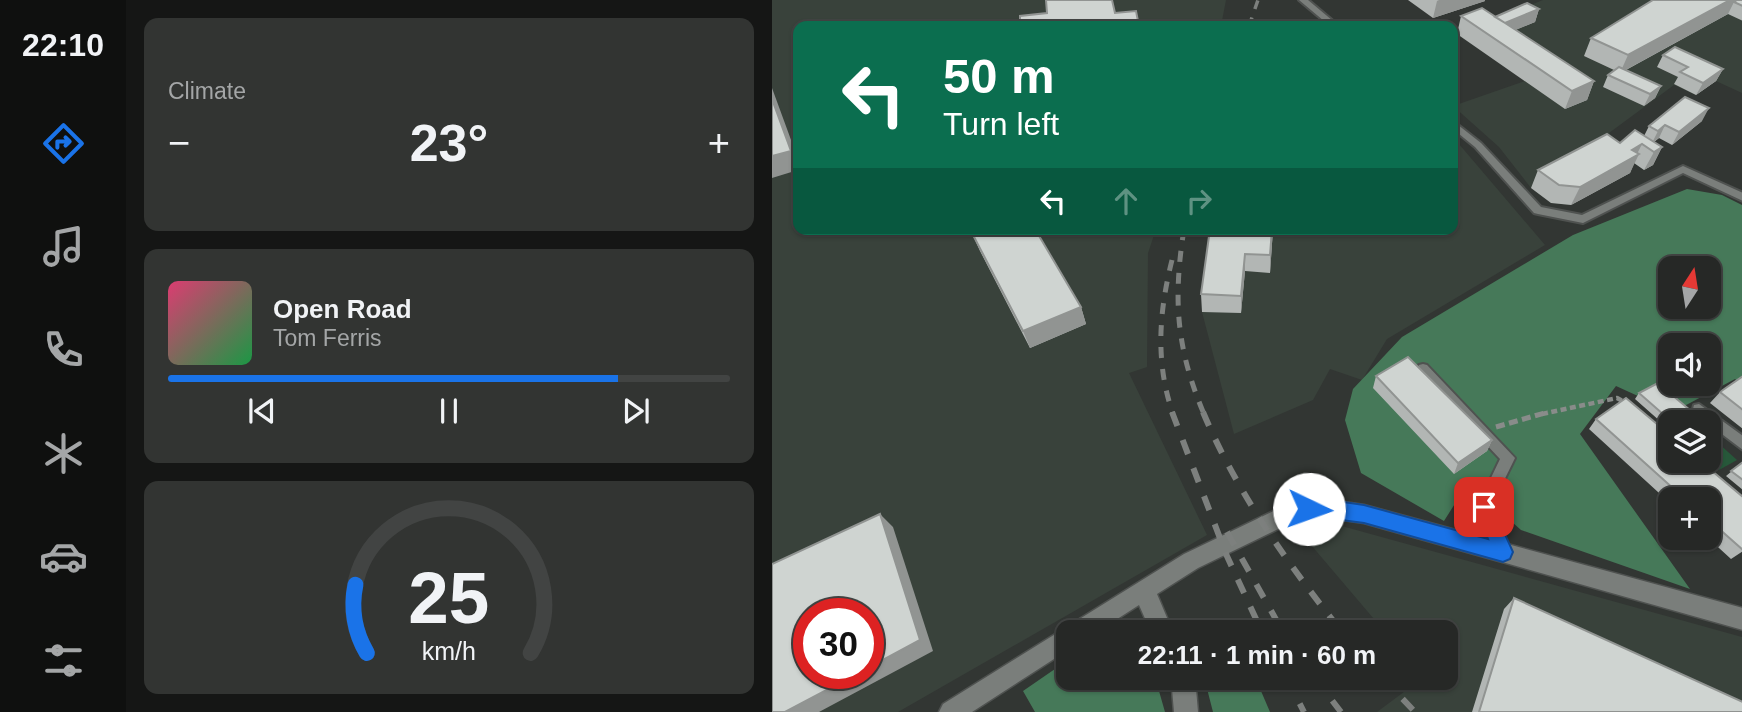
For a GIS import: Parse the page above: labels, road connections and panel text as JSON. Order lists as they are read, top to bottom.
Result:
{
  "north": "top",
  "page": {
    "tabs": "22:10",
    "tile": "Climate",
    "turn": ["50 m", "Turn left"],
    "heat": ["−", "23°", "+"],
    "map_buttons": "+",
    "song": ["Open Road", "Tom Ferris"],
    "limit": "30",
    "trip": "22:11 · 1 min · 60 m",
    "gauge": ["25", "km/h"]
  }
}
